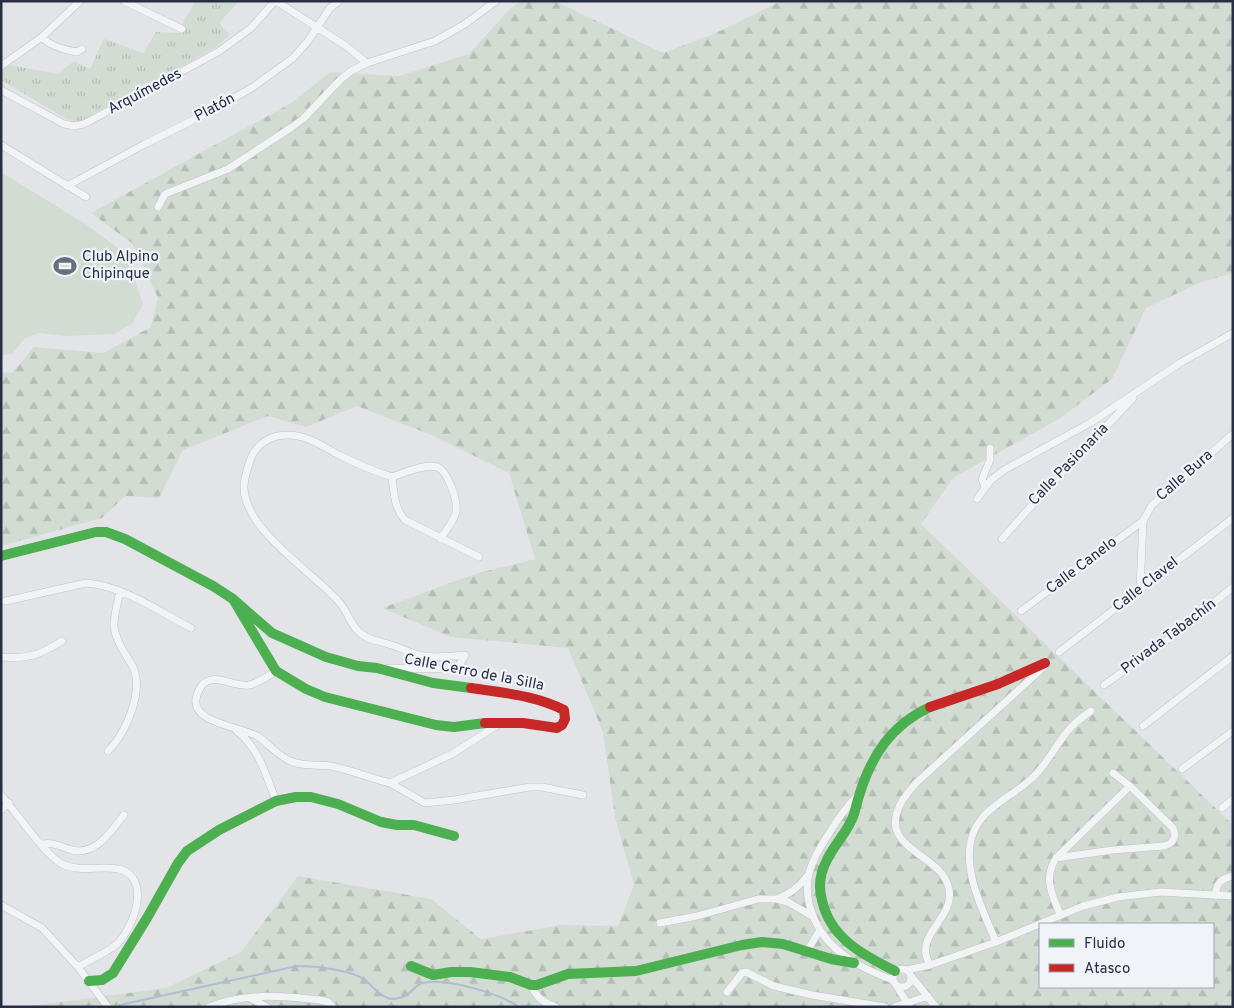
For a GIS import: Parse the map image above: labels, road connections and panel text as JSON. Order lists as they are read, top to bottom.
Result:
{
  "streets": {
    "street": [
      "Arquímedes",
      "Platón",
      "Calle Pasionaria",
      "Calle Bura",
      "Calle Canelo",
      "Calle Clavel",
      "Privada Tabachín",
      "Calle Cerro de la Silla"
    ]
  },
  "crossings": [
    ["Calle Bura", "Calle Canelo"]
  ],
  "places": {
    "sports": ["Club Alpino Chipinque"]
  },
  "legend": ["Fluido", "Atasco"]
}
